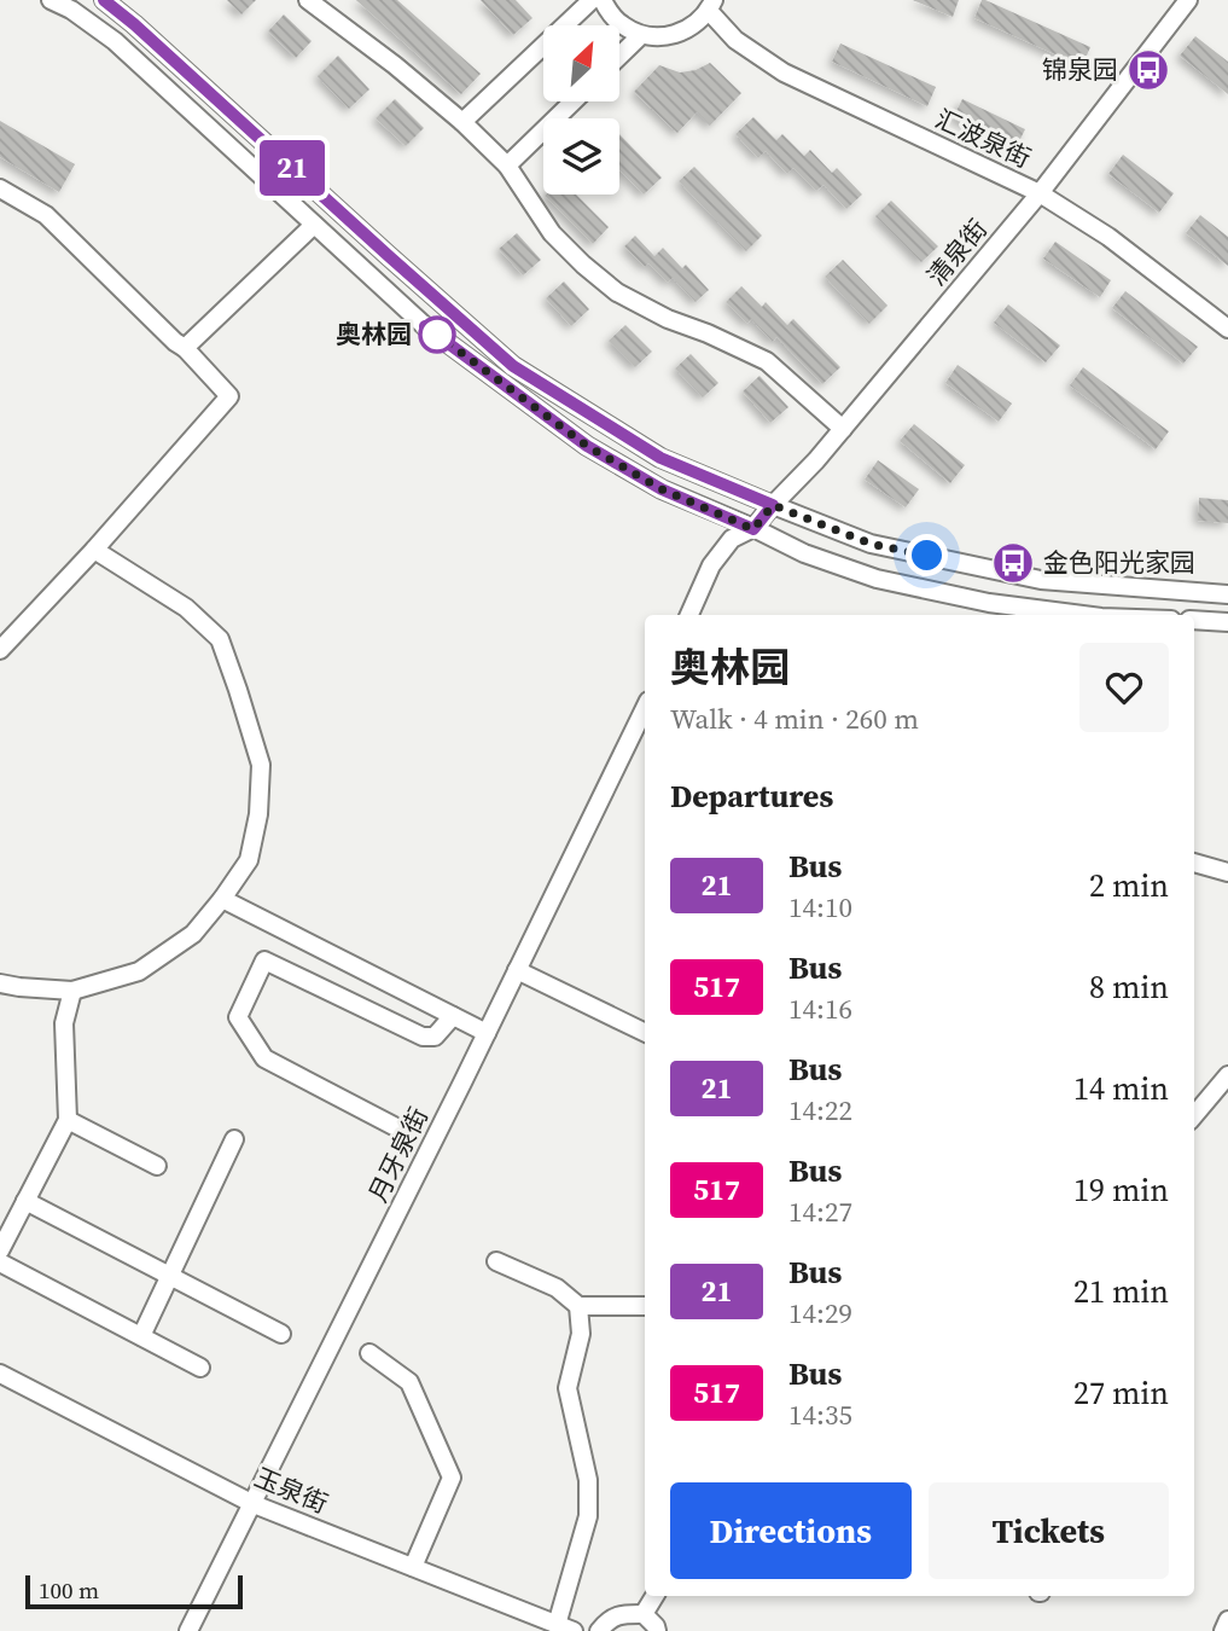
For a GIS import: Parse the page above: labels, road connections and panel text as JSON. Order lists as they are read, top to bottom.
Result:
{
  "streets": {
    "street": [
      "汇波泉街",
      "清泉街",
      "月牙泉街",
      "玉泉街"
    ]
  },
  "crossings": [
    ["汇波泉街", "清泉街"],
    ["月牙泉街", "玉泉街"]
  ],
  "places": {
    "bus stop": ["锦泉园", "金色阳光家园"],
    "other": ["奥林园"]
  },
  "lines": ["bus line 21"],
  "scale_bar": "100 m",
  "north": "top right",
  "page": {
    "on_map": "21",
    "heading": [
      ["奥林园", "Walk · 4 min · 260 m"],
      "Departures"
    ],
    "list": [
      {
        "mark": "21",
        "name": "Bus",
        "note": "14:10",
        "value": "2 min"
      },
      {
        "mark": "517",
        "name": "Bus",
        "note": "14:16",
        "value": "8 min"
      },
      {
        "mark": "21",
        "name": "Bus",
        "note": "14:22",
        "value": "14 min"
      },
      {
        "mark": "517",
        "name": "Bus",
        "note": "14:27",
        "value": "19 min"
      },
      {
        "mark": "21",
        "name": "Bus",
        "note": "14:29",
        "value": "21 min"
      },
      {
        "mark": "517",
        "name": "Bus",
        "note": "14:35",
        "value": "27 min"
      }
    ],
    "buttons": ["Directions", "Tickets"],
    "scale": "100 m"
  }
}
